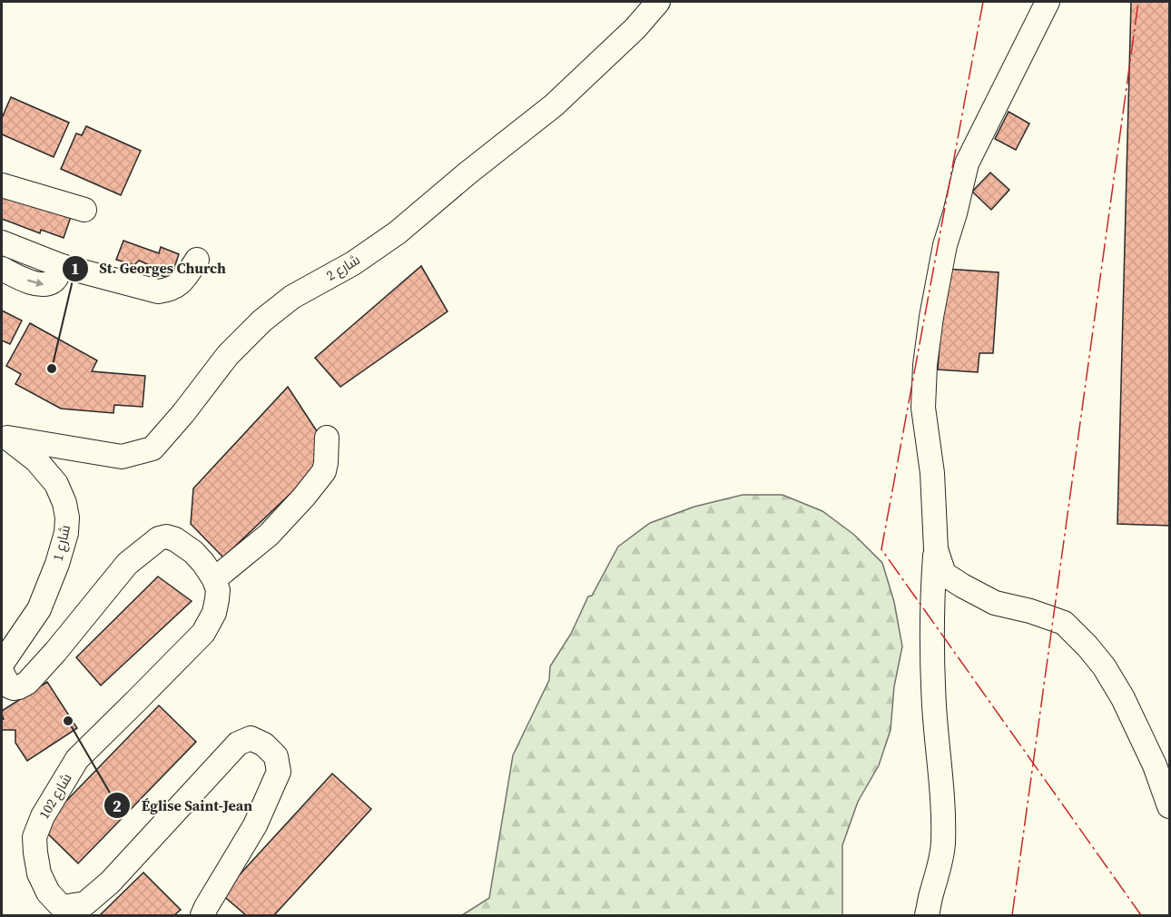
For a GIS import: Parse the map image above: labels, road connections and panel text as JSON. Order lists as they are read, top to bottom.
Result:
{
  "streets": {
    "street": ["شارع 2", "شارع 1", "شارع 102"]
  },
  "crossings": [
    ["شارع 2", "شارع 1"]
  ],
  "places": ["St. Georges Church", "Église Saint-Jean"]
}
